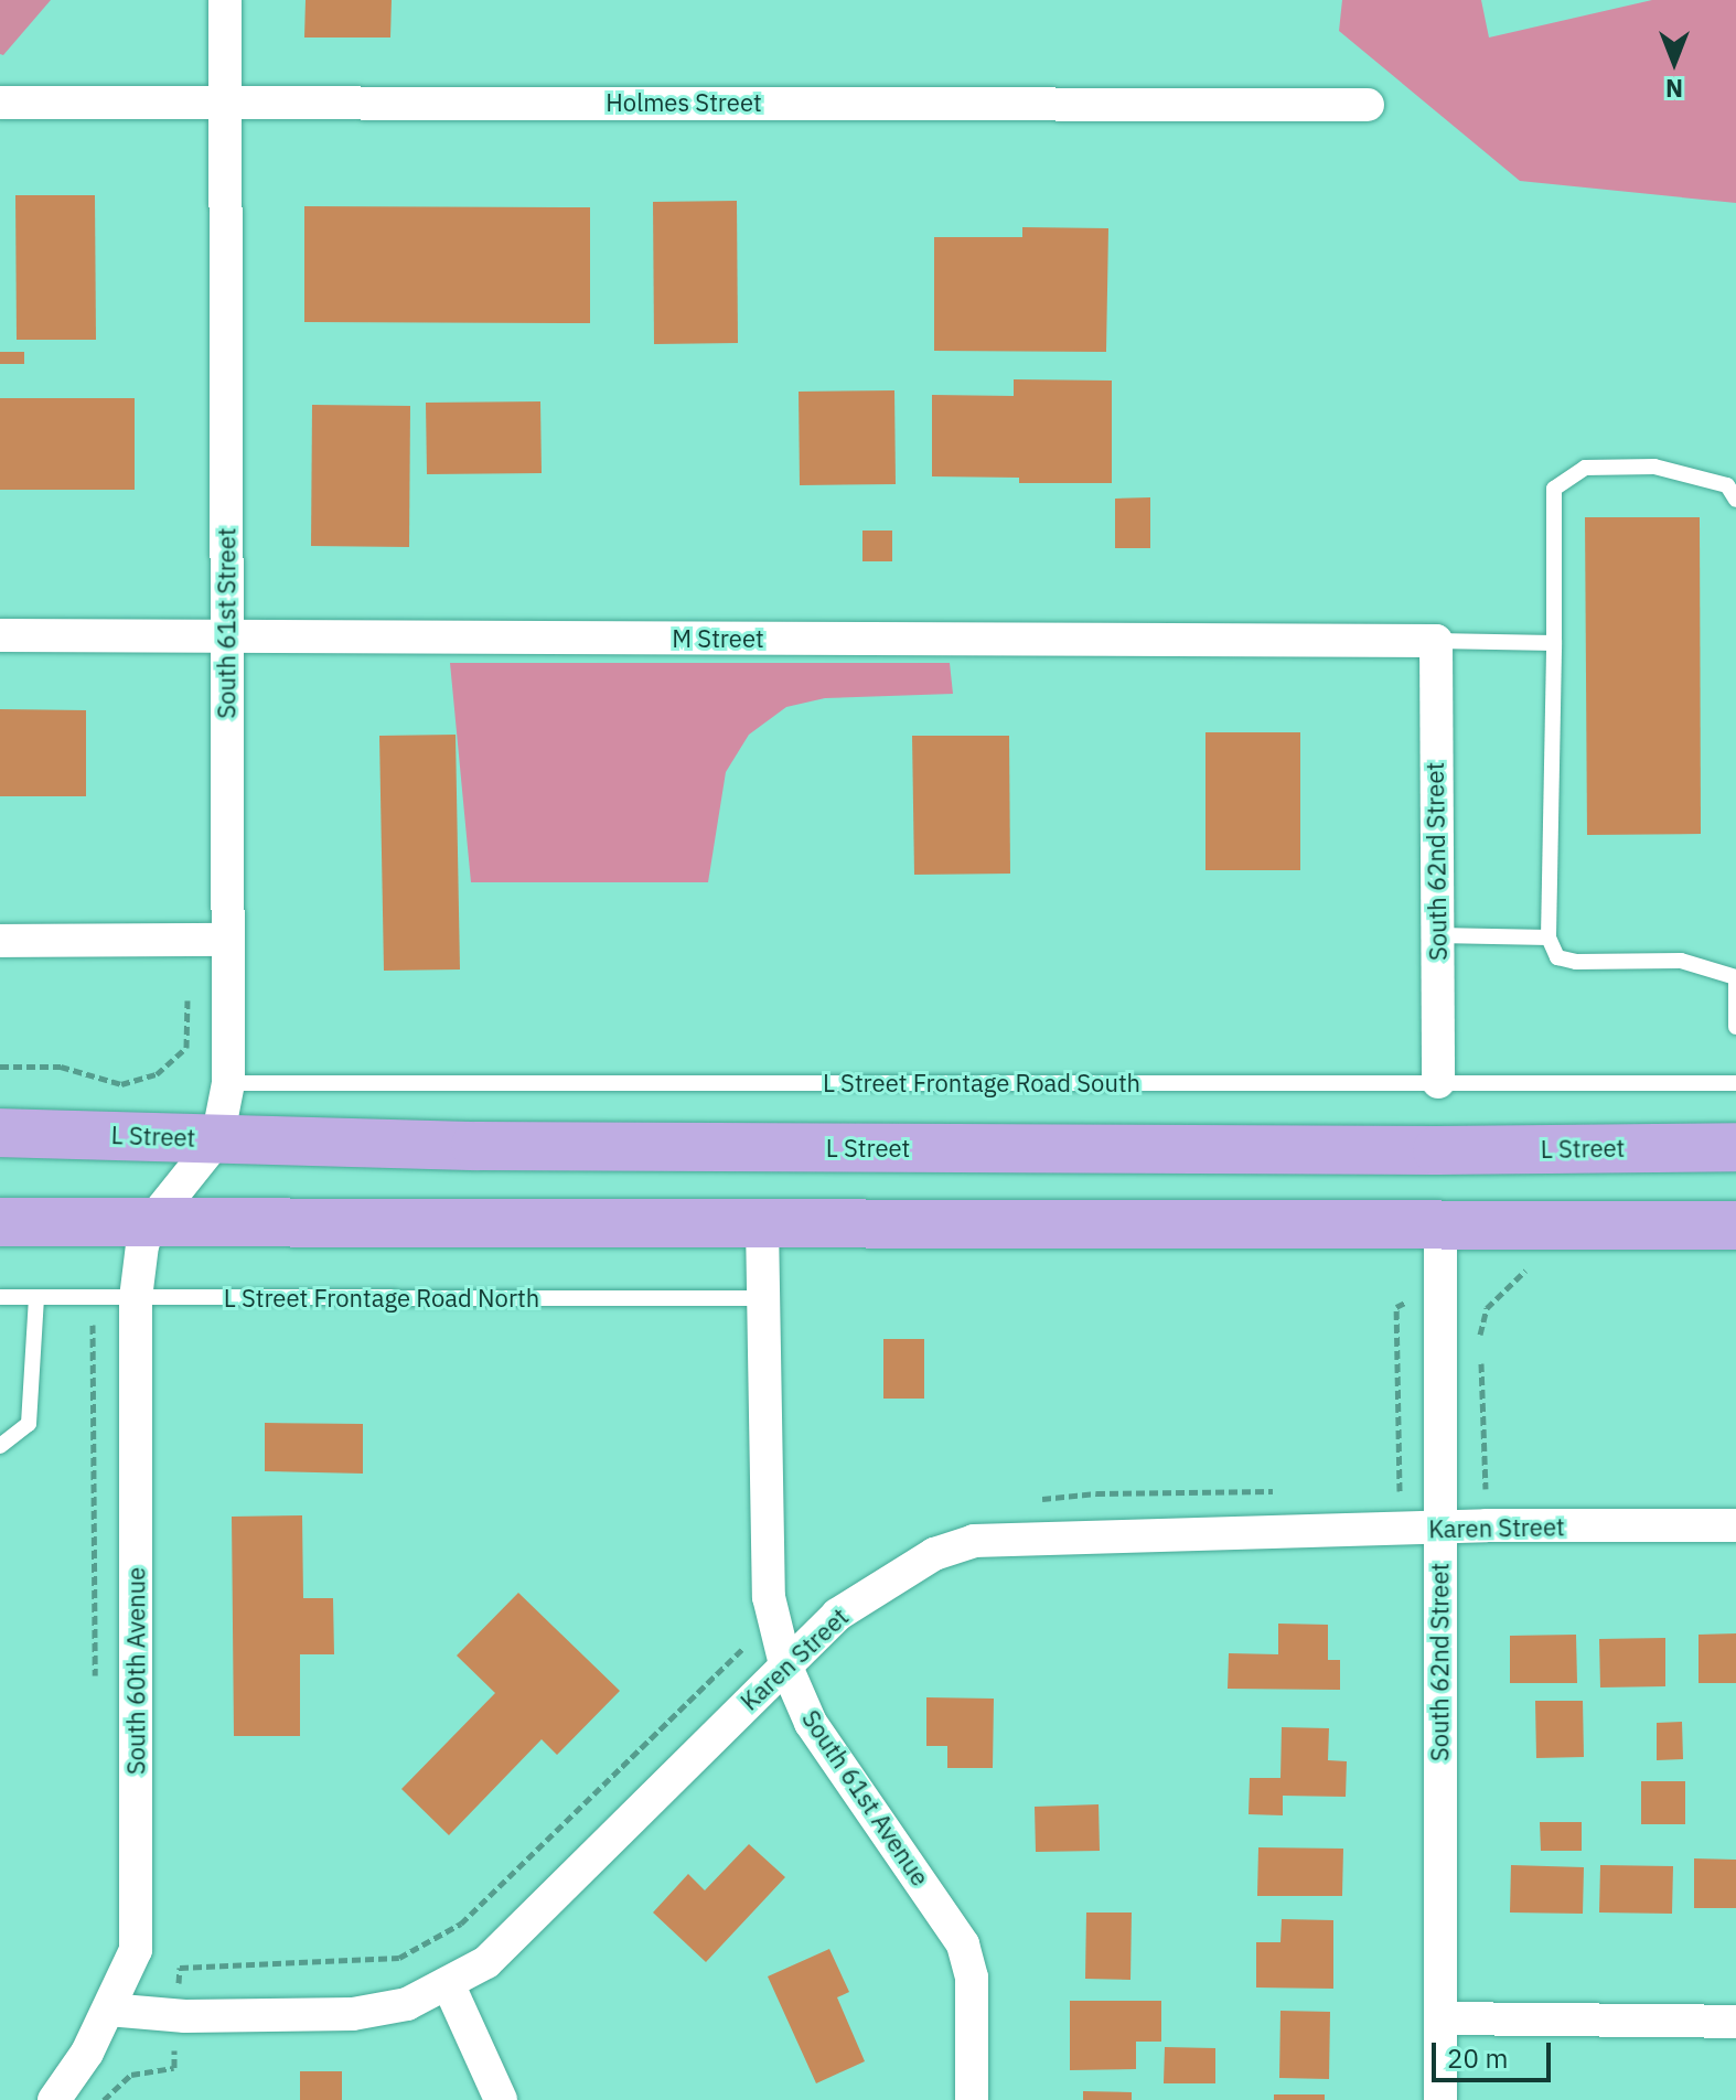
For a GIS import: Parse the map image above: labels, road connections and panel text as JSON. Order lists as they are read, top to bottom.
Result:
{
  "streets": {
    "main road": ["L Street"],
    "street": [
      "Holmes Street",
      "South 61st Street",
      "M Street",
      "South 62nd Street",
      "Karen Street",
      "South 60th Avenue",
      "South 61st Avenue"
    ],
    "lane": ["L Street Frontage Road South", "L Street Frontage Road North"]
  },
  "crossings": [
    ["Holmes Street", "South 61st Street"],
    ["South 61st Street", "M Street"],
    ["South 61st Street", "L Street Frontage Road South"],
    ["South 61st Street", "L Street"],
    ["South 61st Street", "South 60th Avenue"],
    ["M Street", "South 62nd Street"],
    ["South 62nd Street", "L Street Frontage Road South"],
    ["South 62nd Street", "Karen Street"],
    ["L Street Frontage Road North", "South 60th Avenue"],
    ["L Street Frontage Road North", "South 61st Avenue"],
    ["Karen Street", "South 60th Avenue"],
    ["Karen Street", "South 61st Avenue"]
  ],
  "scale_bar": "20 m",
  "north": "bottom"
}
